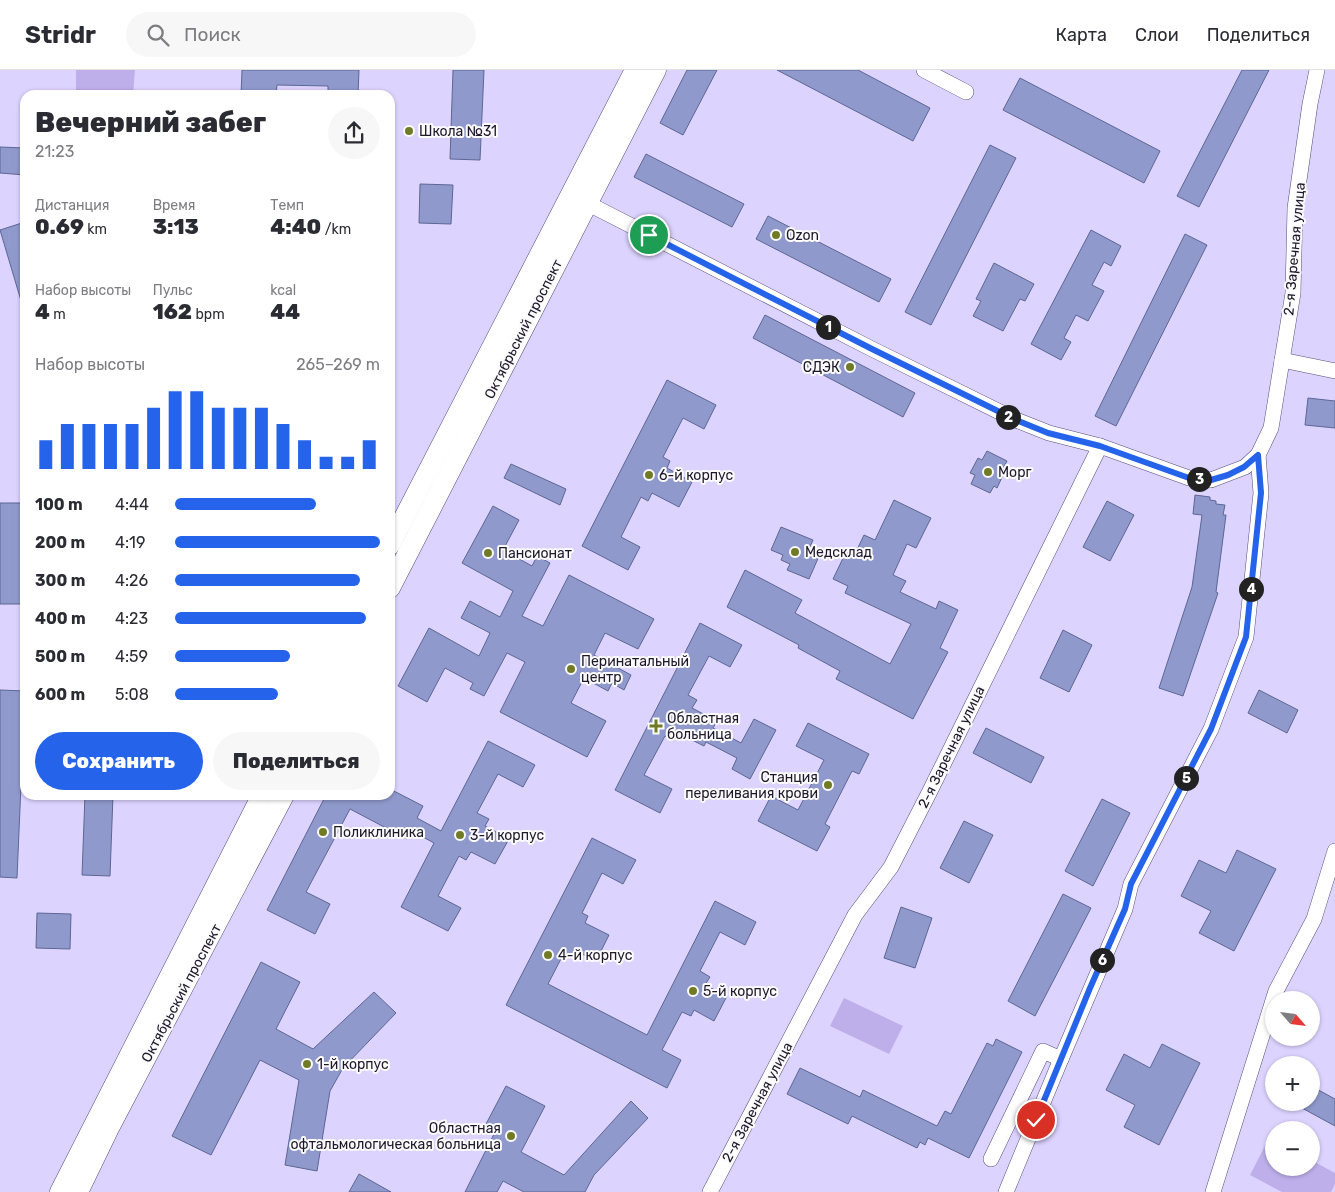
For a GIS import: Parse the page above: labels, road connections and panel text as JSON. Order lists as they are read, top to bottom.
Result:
{
  "streets": {
    "main road": ["Октябрьский проспект"],
    "street": ["2-я Заречная улица"]
  },
  "places": {
    "other": [
      "Школа №31",
      "Ozon",
      "СДЭК",
      "Морг",
      "6-й корпус",
      "Медсклад",
      "Пансионат",
      "Перинатальный центр",
      "Станция переливания крови",
      "Поликлиника",
      "3-й корпус",
      "4-й корпус",
      "5-й корпус",
      "1-й корпус",
      "Областная офтальмологическая больница"
    ],
    "health": ["Областная больница"]
  },
  "north": "bottom right",
  "page": {
    "header": "Stridr",
    "search": "Поиск",
    "nav": ["Карта", "Слои", "Поделиться"],
    "heading": ["Вечерний забег", "21:23"],
    "stats": [
      ["Дистанция", "0.69 km"],
      ["Время", "3:13"],
      ["Темп", "4:40 /km"],
      ["Набор высоты", "4 m"],
      ["Пульс", "162 bpm"],
      ["kcal", "44"]
    ],
    "pins": [
      "1",
      "2",
      "3",
      "4",
      "5",
      "6"
    ],
    "chart": ["Набор высоты", "265–269 m"],
    "list": [
      {
        "name": "100 m",
        "note": "4:44"
      },
      {
        "name": "200 m",
        "note": "4:19"
      },
      {
        "name": "300 m",
        "note": "4:26"
      },
      {
        "name": "400 m",
        "note": "4:23"
      },
      {
        "name": "500 m",
        "note": "4:59"
      },
      {
        "name": "600 m",
        "note": "5:08"
      }
    ],
    "buttons": ["Сохранить", "Поделиться"],
    "map_buttons": ["+", "−"]
  }
}
